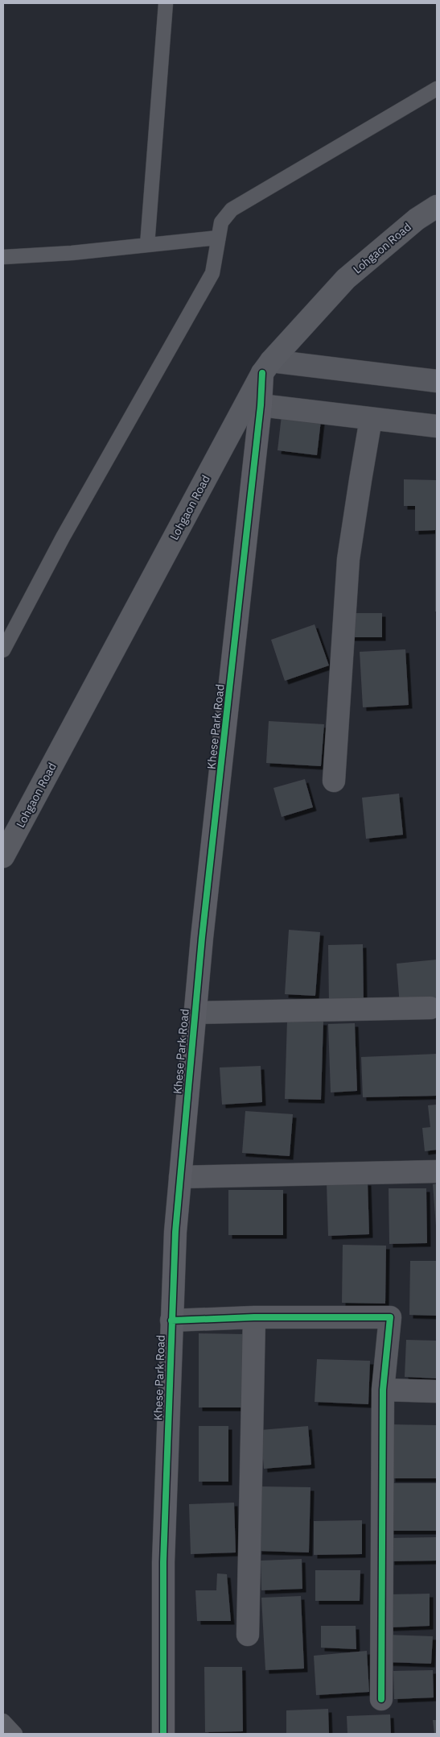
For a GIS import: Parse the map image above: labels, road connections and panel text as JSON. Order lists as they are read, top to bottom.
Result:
{
  "streets": {
    "main road": ["Lohgaon Road"],
    "street": ["Khese Park Road"]
  },
  "crossings": [
    ["Lohgaon Road", "Khese Park Road"]
  ]
}
